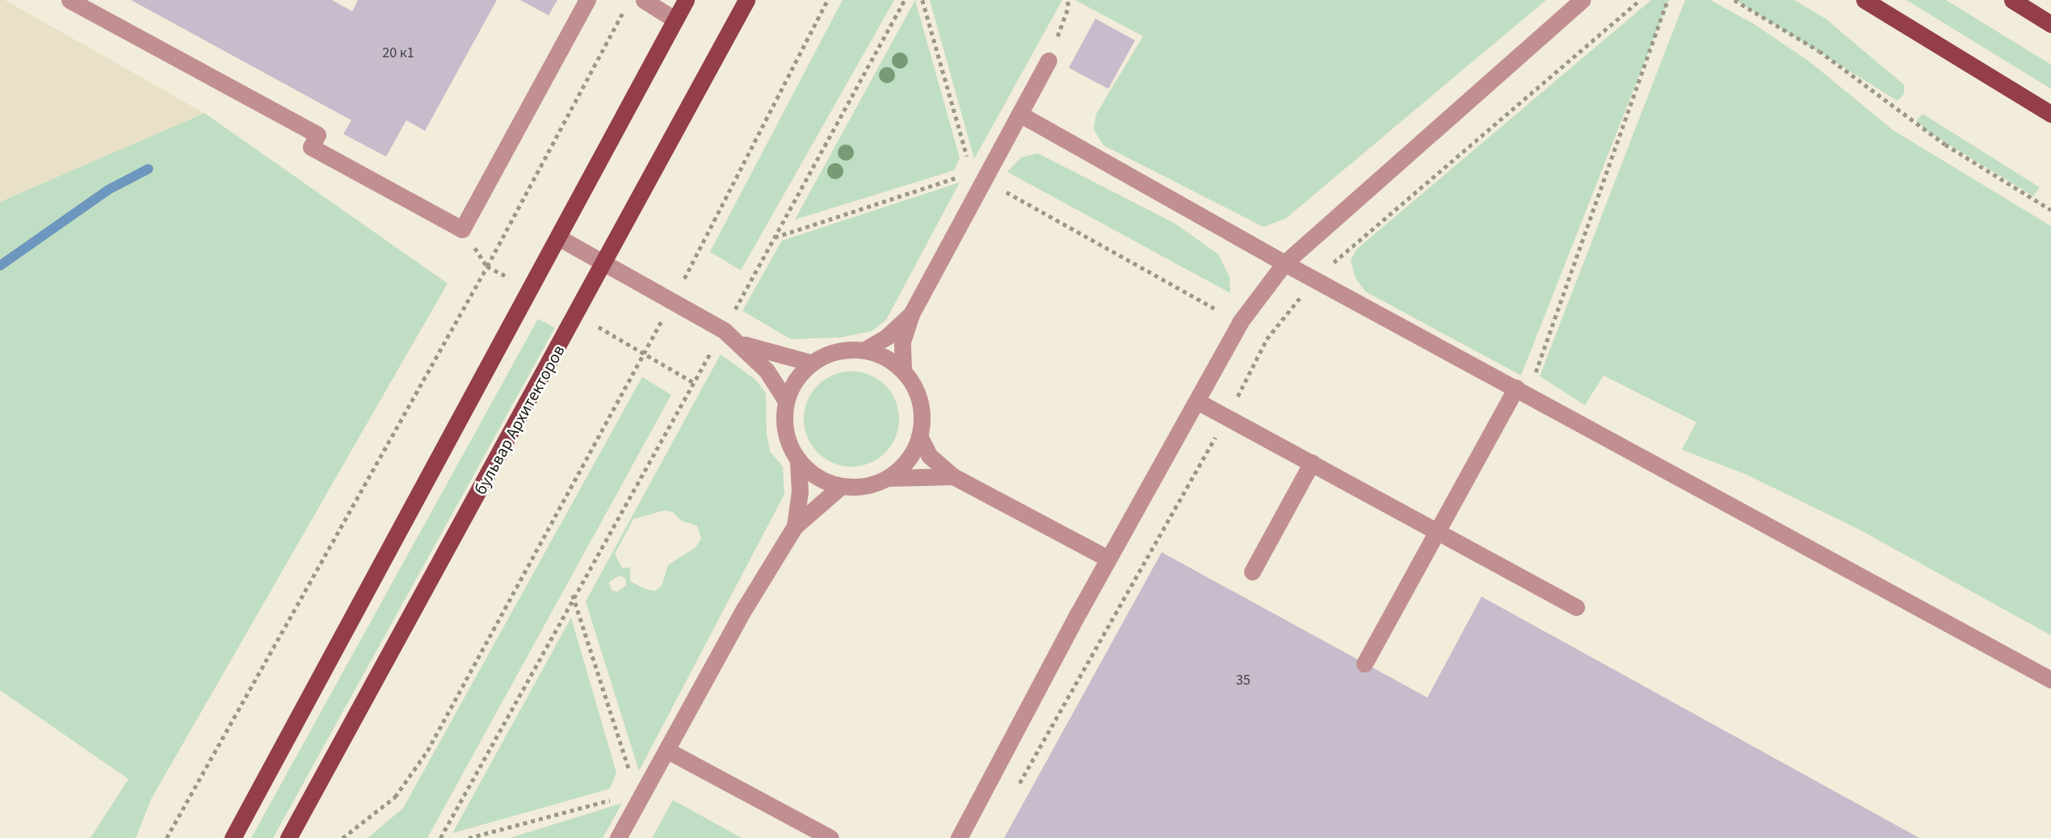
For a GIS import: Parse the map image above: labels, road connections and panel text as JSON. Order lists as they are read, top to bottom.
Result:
{
  "streets": {
    "main road": ["бульвар Архитекторов"]
  },
  "house_numbers": ["20 к1", "35"]
}
